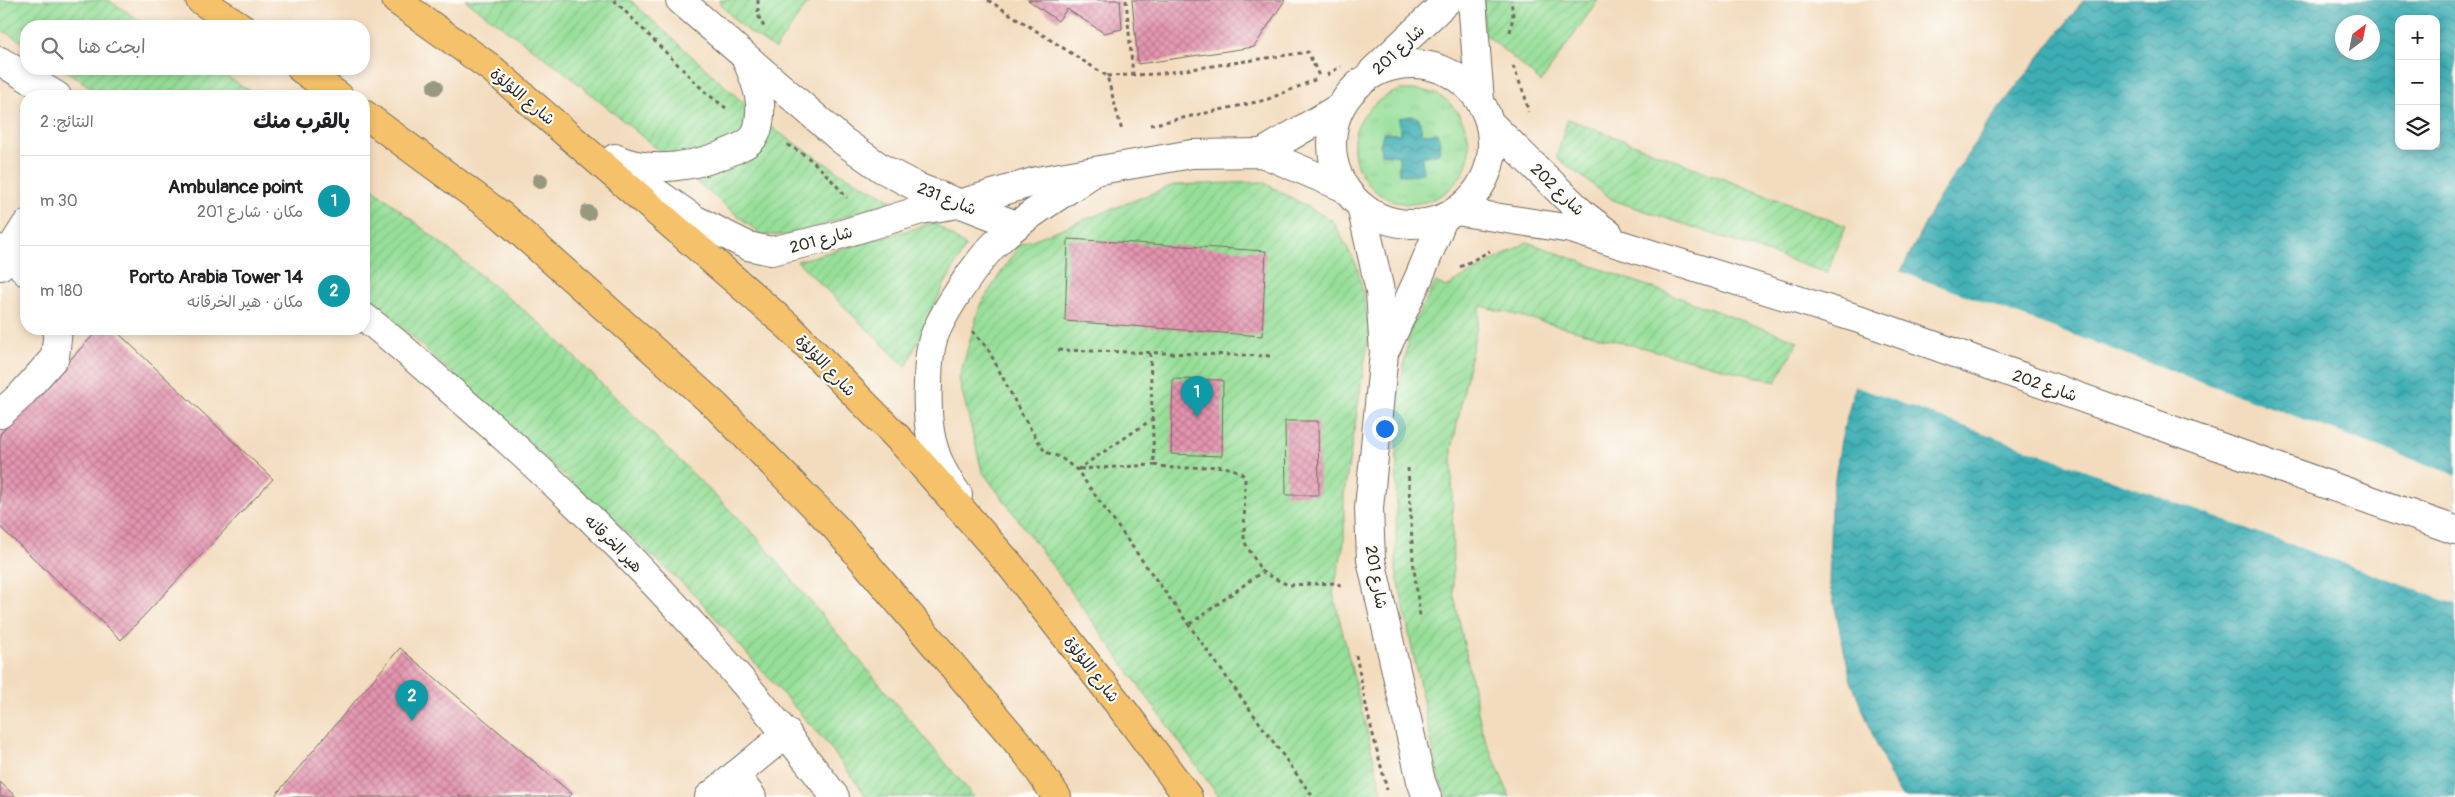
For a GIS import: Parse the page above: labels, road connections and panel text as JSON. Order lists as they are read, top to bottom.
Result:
{
  "streets": {
    "main road": ["شارع اللؤلؤة"],
    "street": [
      "شارع 201",
      "شارع 202",
      "شارع 231",
      "هير الخرقانه"
    ]
  },
  "crossings": [
    ["شارع 201", "شارع اللؤلؤة"],
    ["شارع 201", "شارع 202"],
    ["شارع 201", "شارع 231"]
  ],
  "north": "top right",
  "page": {
    "map_buttons": ["+", "−"],
    "search": "ابحث هنا",
    "heading": ["بالقرب منك", "النتائج: 2"],
    "list": [
      {
        "mark": "1",
        "name": "Ambulance point",
        "note": "مكان · شارع 201",
        "value": "30 m"
      },
      {
        "mark": "2",
        "name": "Porto Arabia Tower 14",
        "note": "مكان · هير الخرقانه",
        "value": "180 m"
      }
    ],
    "pins": ["1", "2"]
  }
}
